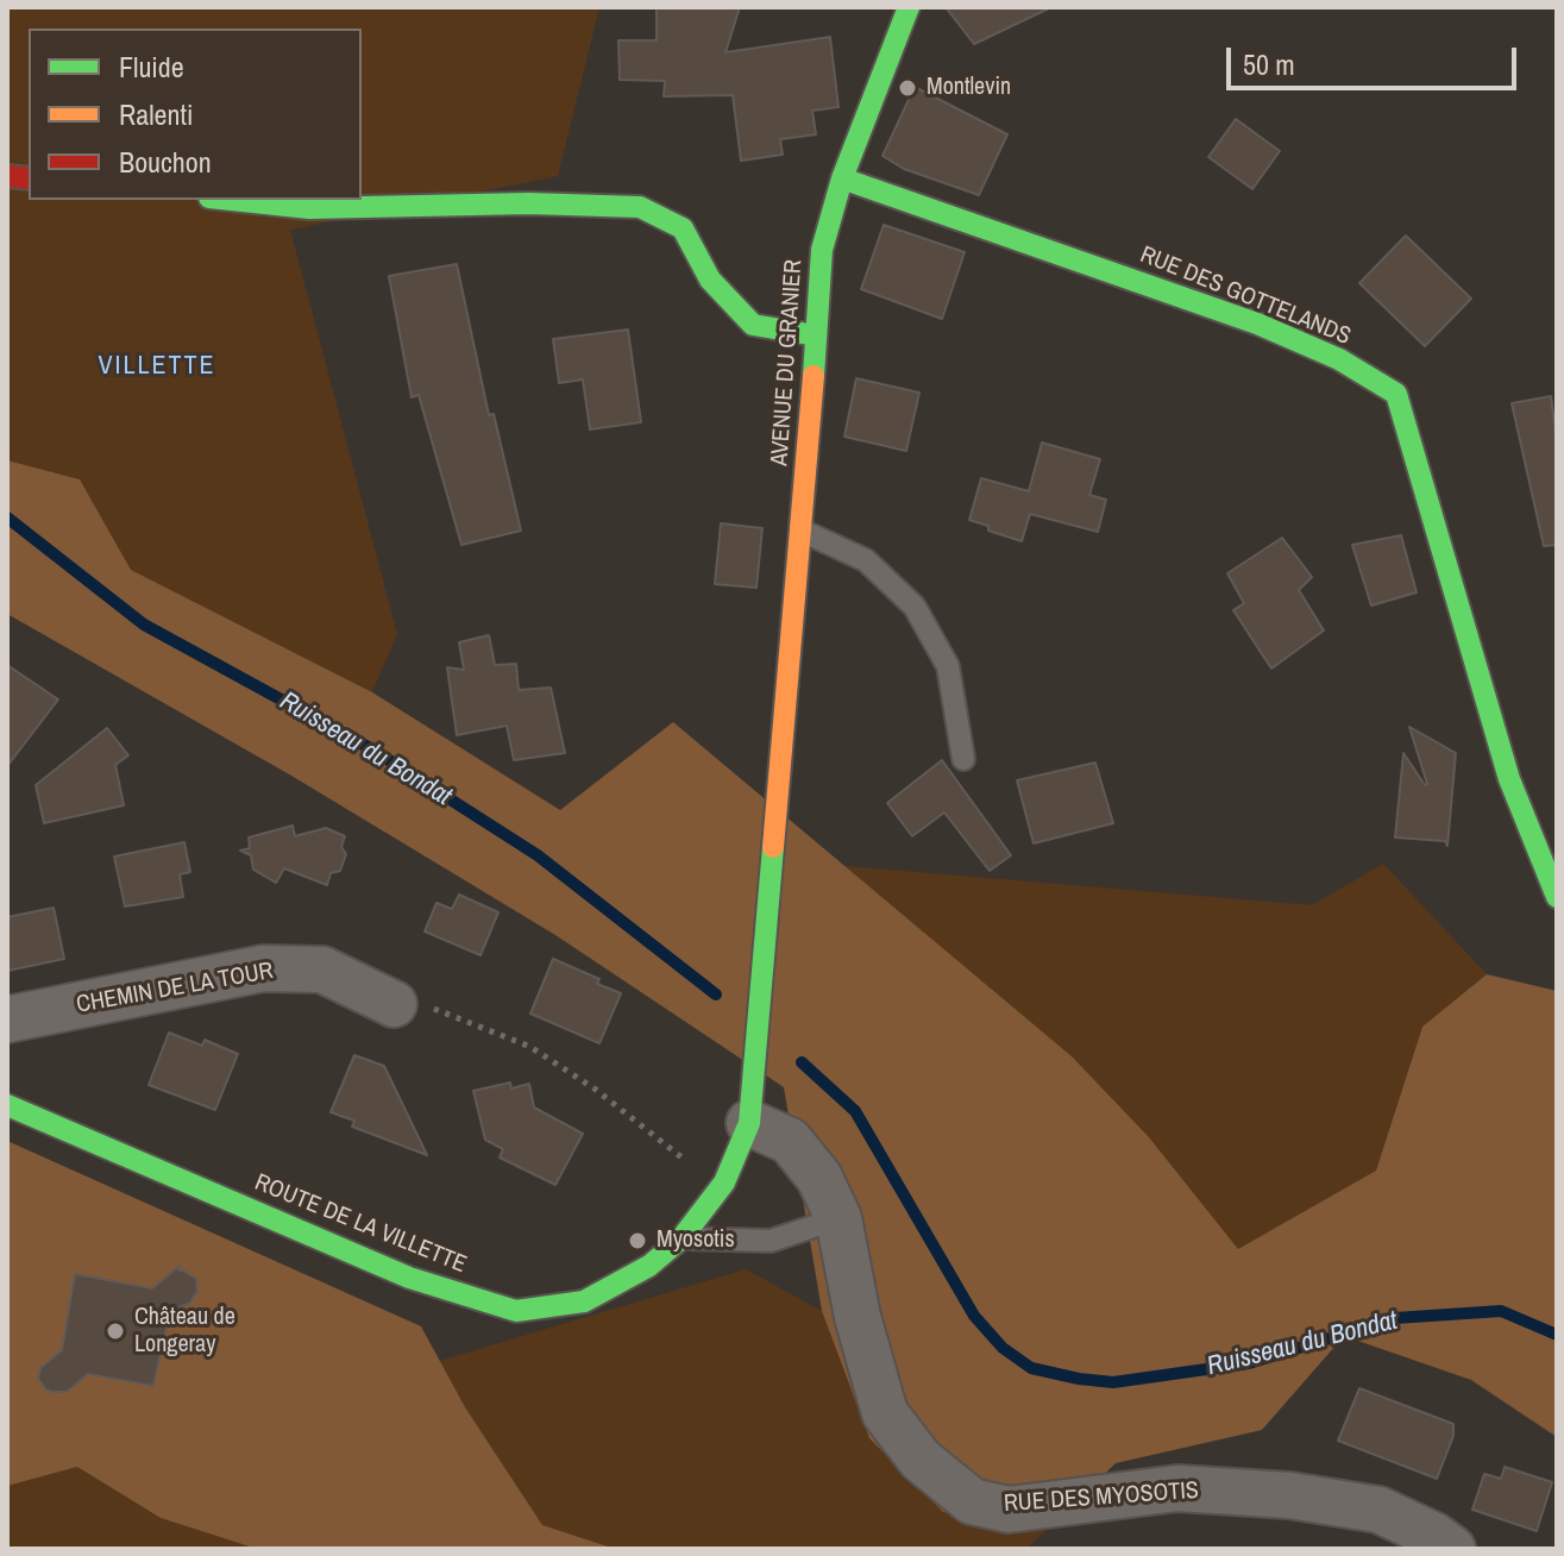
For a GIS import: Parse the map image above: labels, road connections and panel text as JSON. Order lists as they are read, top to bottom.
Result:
{
  "streets": {
    "main road": ["RUE DES GOTTELANDS", "AVENUE DU GRANIER", "ROUTE DE LA VILLETTE"],
    "street": ["CHEMIN DE LA TOUR", "RUE DES MYOSOTIS"]
  },
  "crossings": [
    ["RUE DES GOTTELANDS", "AVENUE DU GRANIER"],
    ["AVENUE DU GRANIER", "ROUTE DE LA VILLETTE"],
    ["ROUTE DE LA VILLETTE", "RUE DES MYOSOTIS"]
  ],
  "districts": ["VILLETTE"],
  "water": ["Ruisseau du Bondat"],
  "places": ["Montlevin", "Myosotis", "Château de Longeray"],
  "legend": ["Fluide", "Ralenti", "Bouchon"],
  "scale_bar": "50 m"
}
